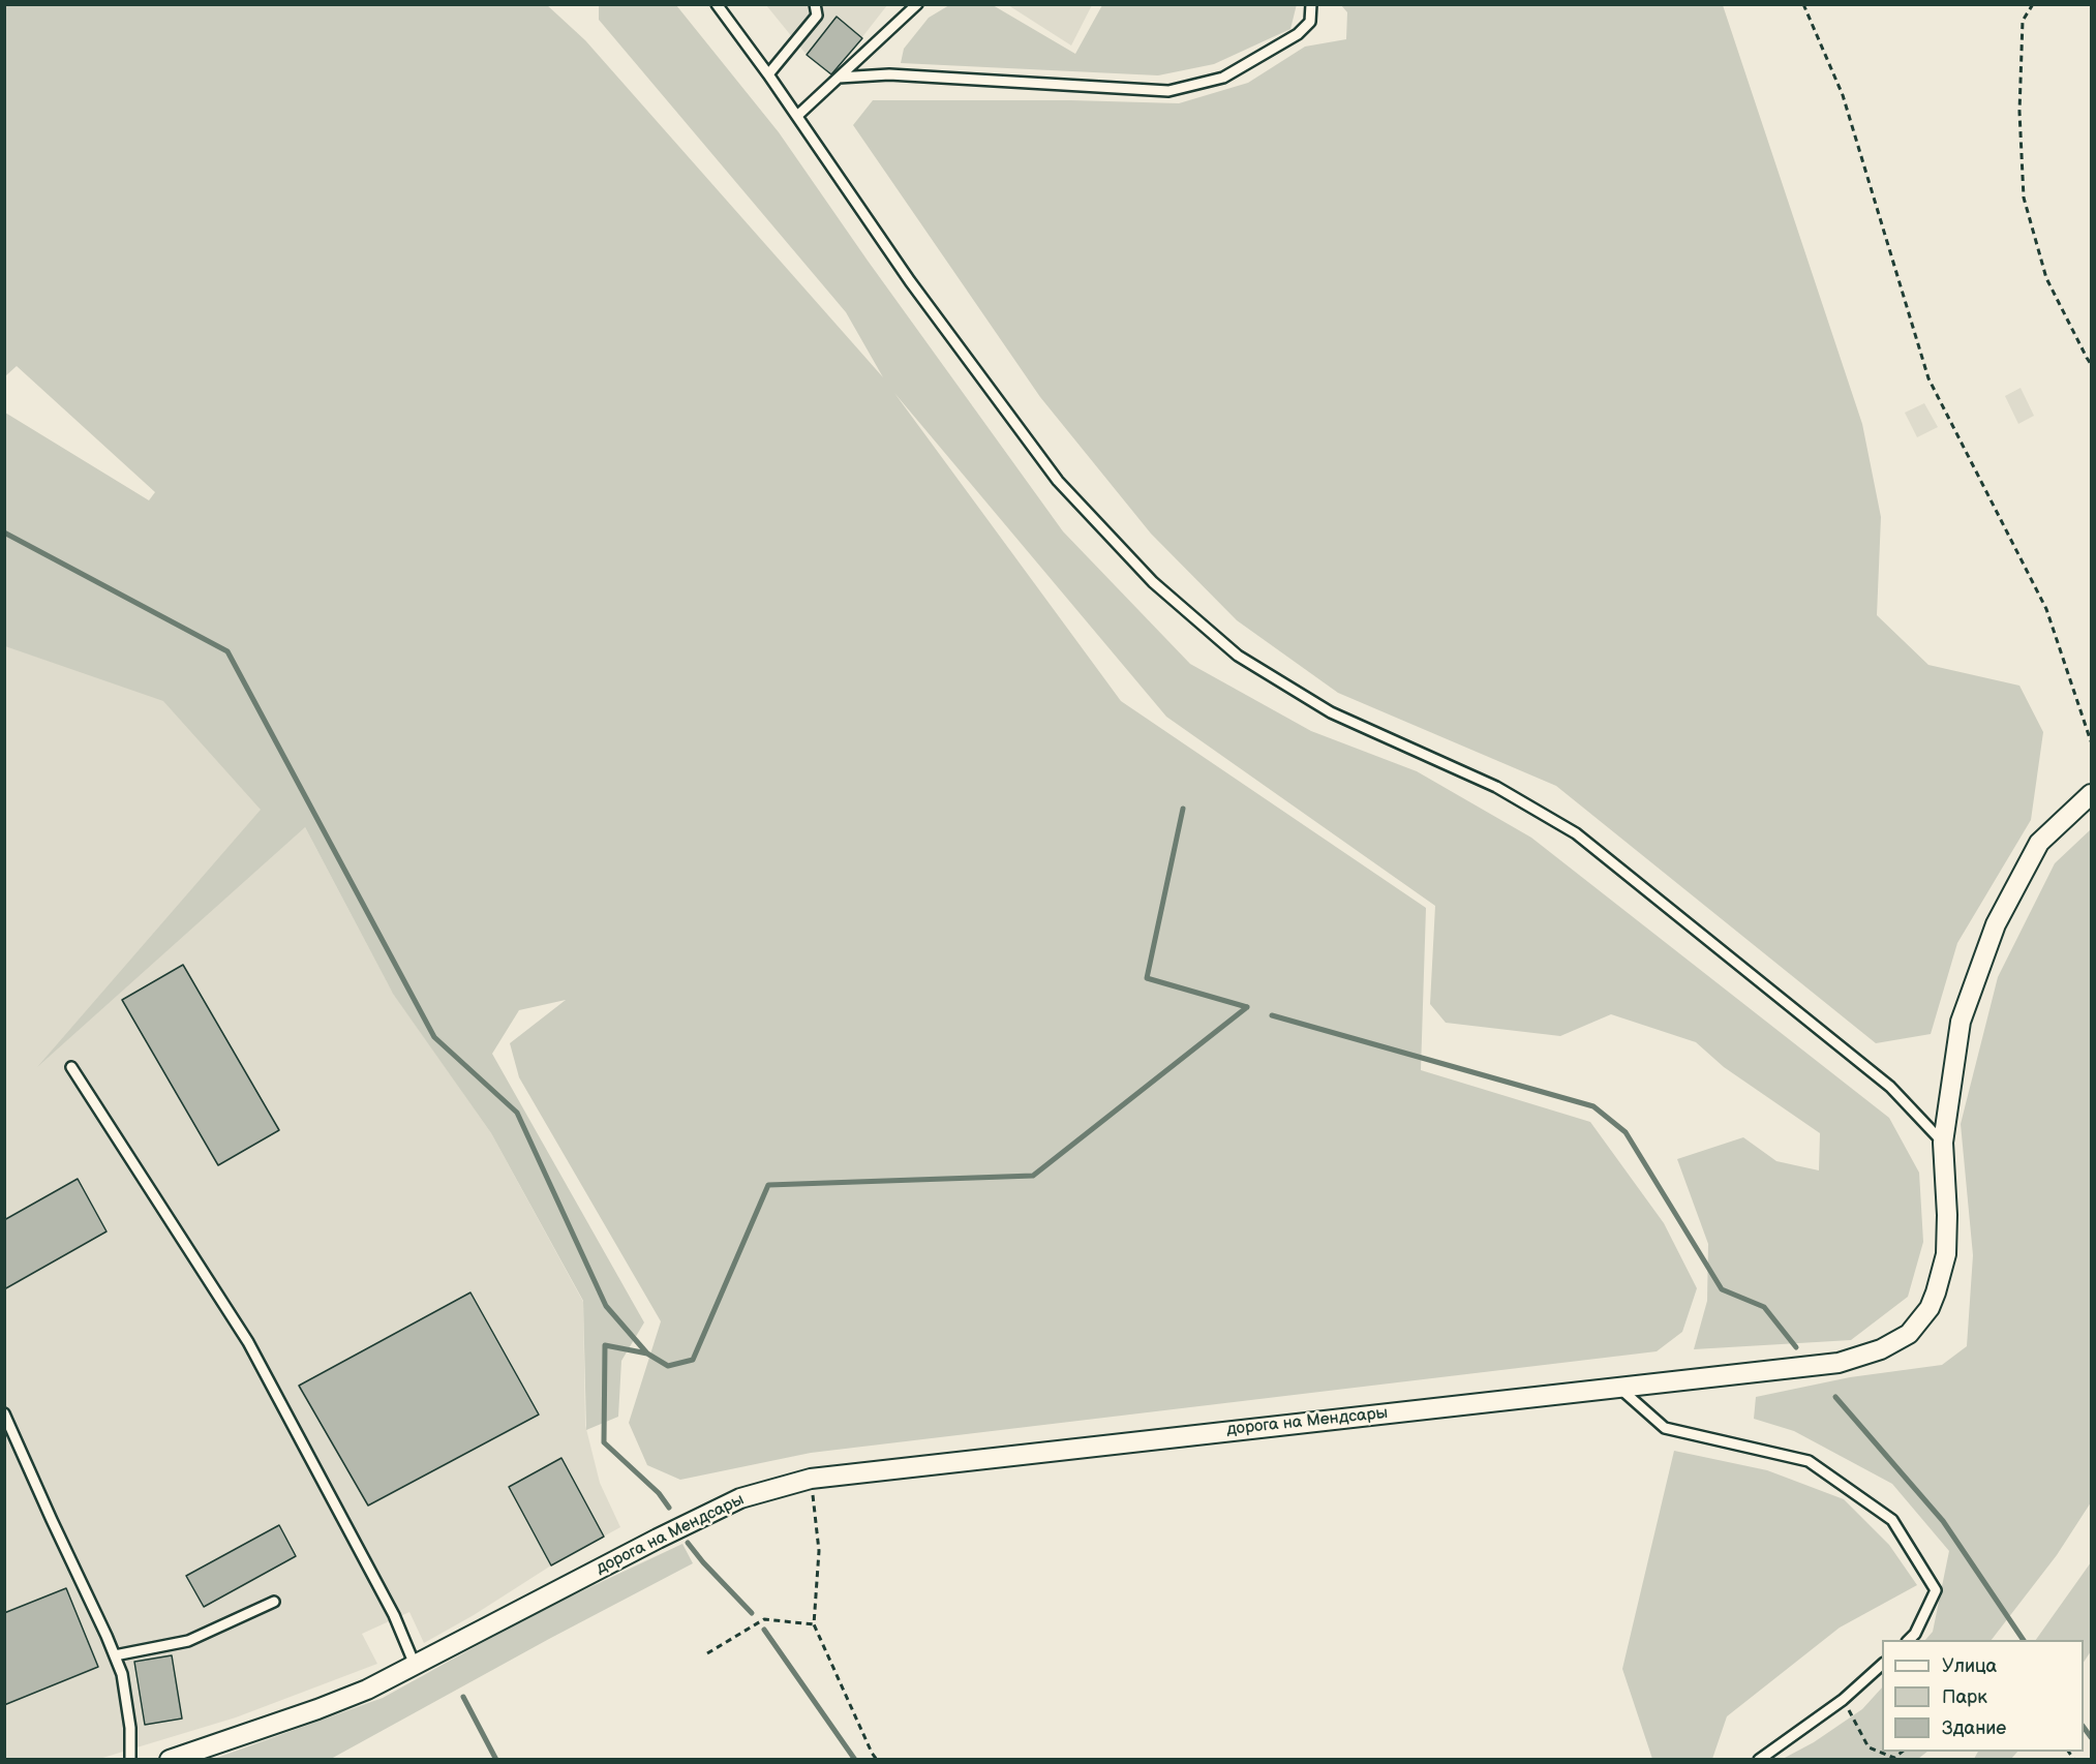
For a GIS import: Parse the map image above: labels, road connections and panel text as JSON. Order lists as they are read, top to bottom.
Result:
{
  "streets": {
    "street": ["дорога на Мендсары"]
  },
  "legend": ["Улица", "Парк", "Здание"]
}
